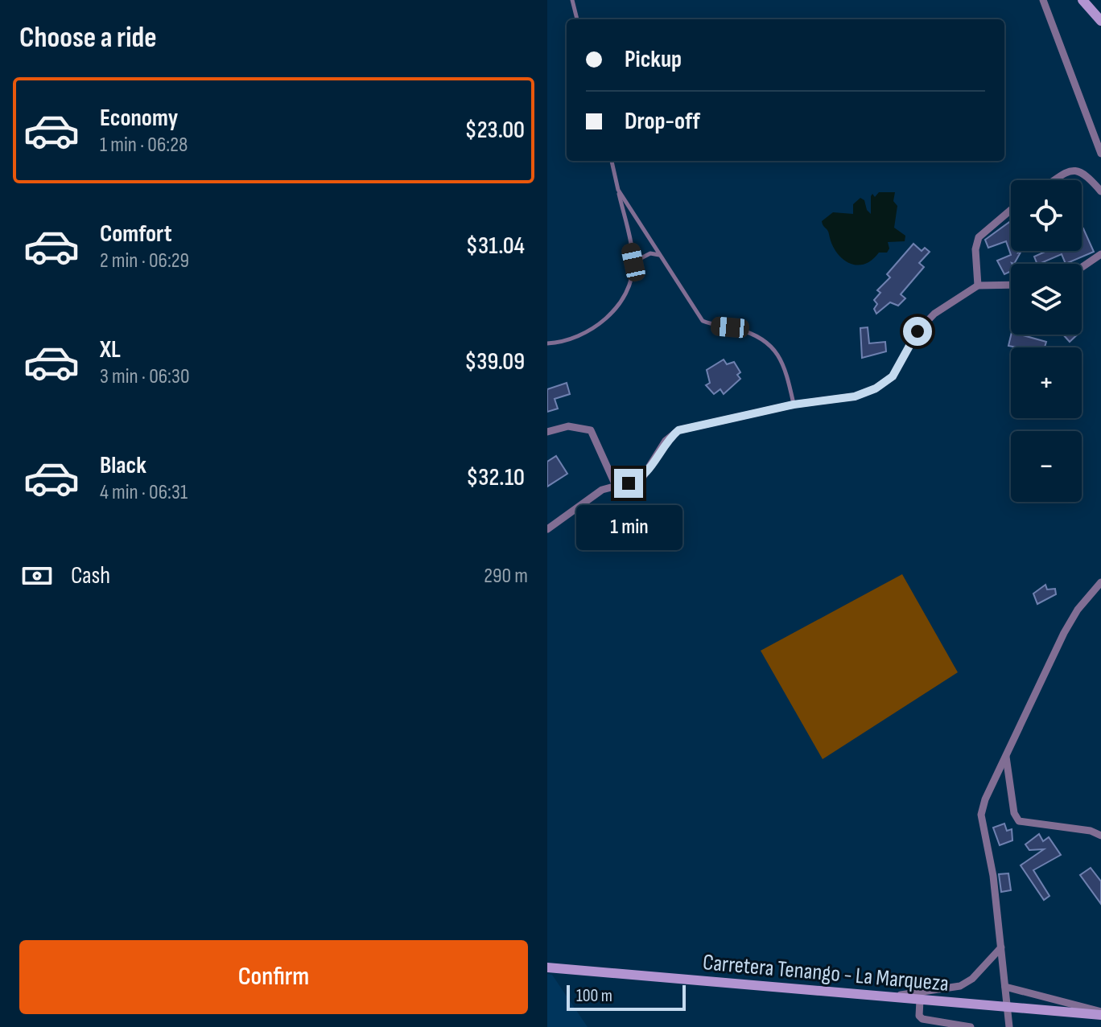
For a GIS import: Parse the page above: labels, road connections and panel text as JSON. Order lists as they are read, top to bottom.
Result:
{
  "streets": {
    "main road": ["Carretera Tenango - La Marqueza"]
  },
  "scale_bar": "100 m",
  "page": {
    "heading": "Choose a ride",
    "banner": ["Pickup", "Drop-off"],
    "list": [
      {
        "name": "Economy",
        "note": "1 min · 06:28",
        "value": "$23.00"
      },
      {
        "name": "Comfort",
        "note": "2 min · 06:29",
        "value": "$31.04"
      },
      {
        "name": "XL",
        "note": "3 min · 06:30",
        "value": "$39.09"
      },
      {
        "name": "Black",
        "note": "4 min · 06:31",
        "value": "$32.10"
      }
    ],
    "map_buttons": ["+", "−"],
    "bubble": "1 min",
    "pay": ["Cash", "290 m"],
    "buttons": "Confirm",
    "scale": "100 m"
  }
}
